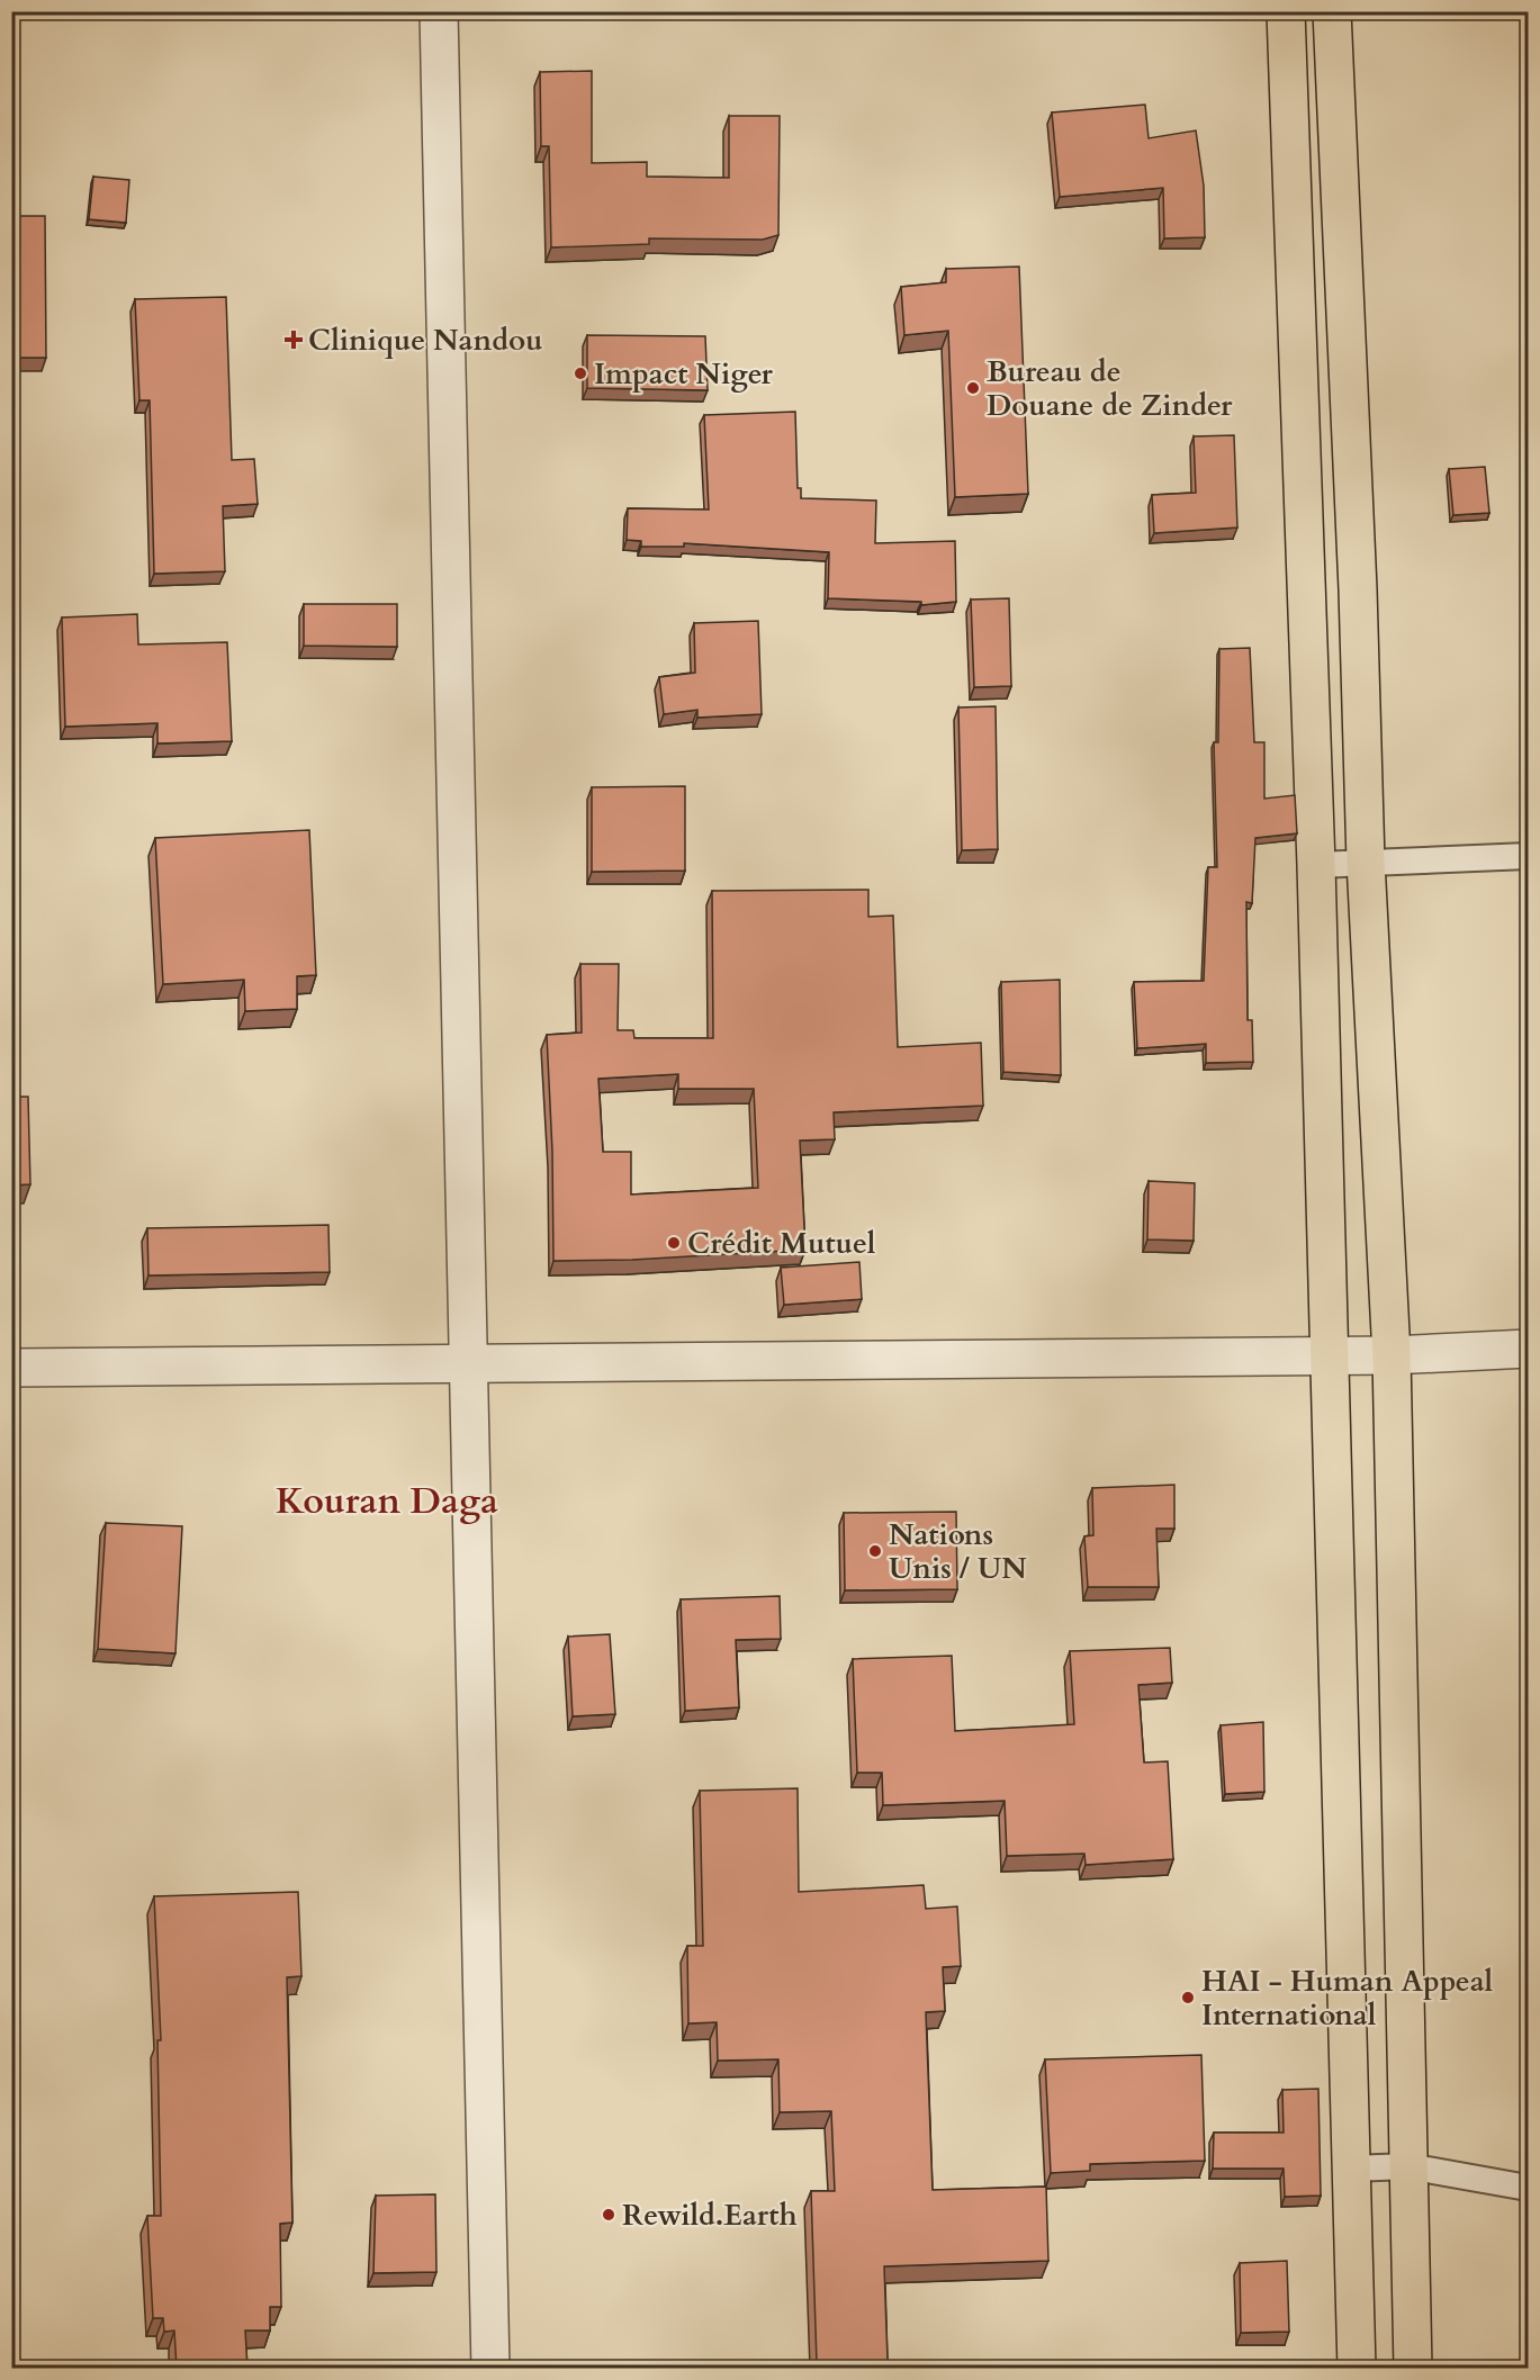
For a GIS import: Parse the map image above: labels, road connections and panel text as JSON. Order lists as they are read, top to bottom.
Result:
{
  "districts": ["Kouran Daga"],
  "places": {
    "health": ["Clinique Nandou"],
    "other": [
      "Impact Niger",
      "Bureau de Douane de Zinder",
      "Crédit Mutuel",
      "Nations Unis / UN",
      "HAI - Human Appeal International",
      "Rewild.Earth"
    ]
  }
}
